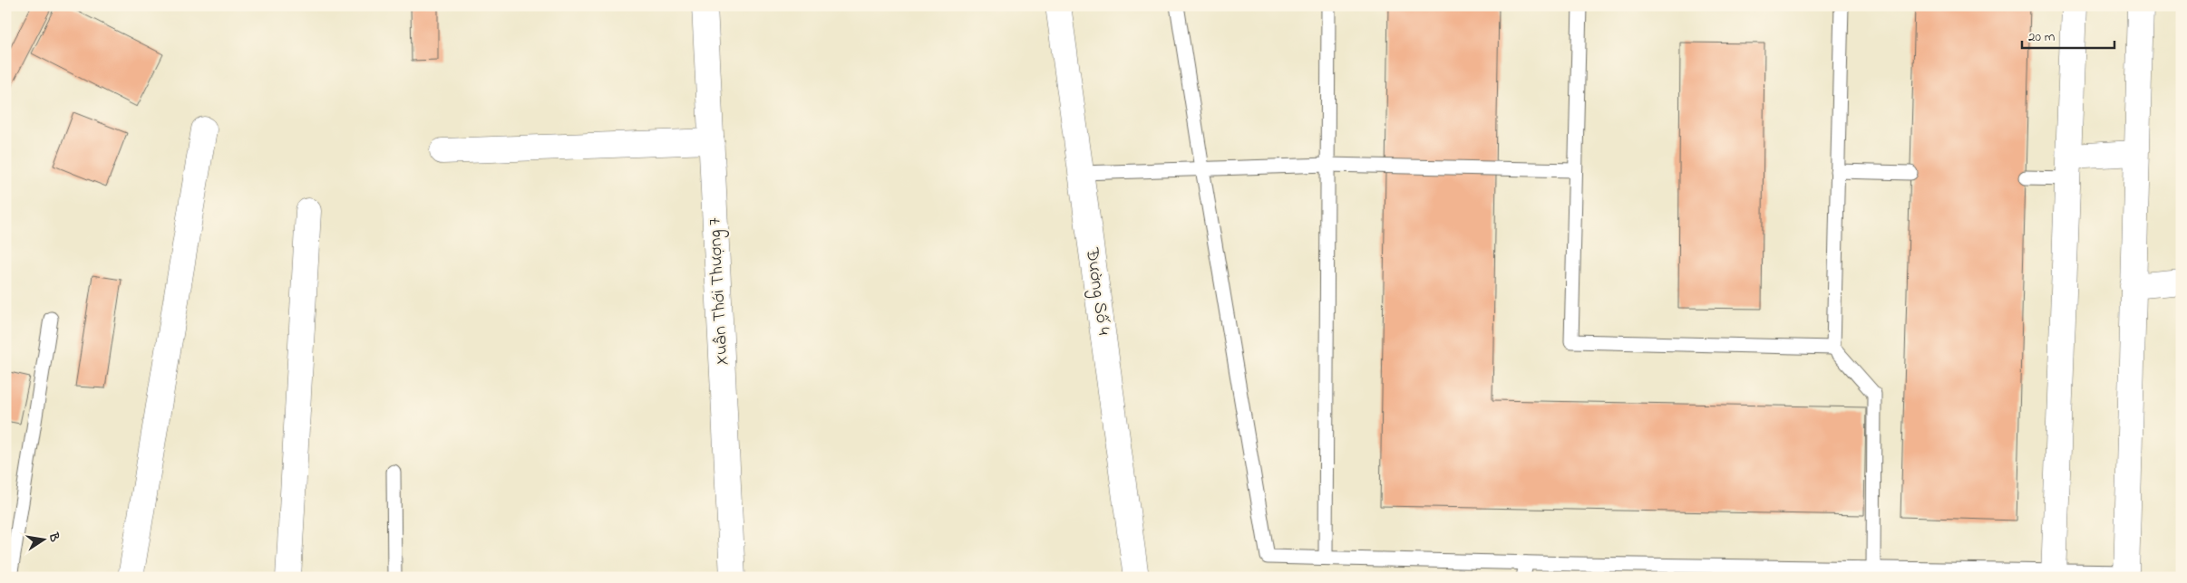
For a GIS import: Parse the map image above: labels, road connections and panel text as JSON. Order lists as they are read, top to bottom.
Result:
{
  "streets": {
    "street": ["Xuân Thới Thượng 7", "Đường Số 4"]
  },
  "scale_bar": "20 m",
  "north": "right"
}
